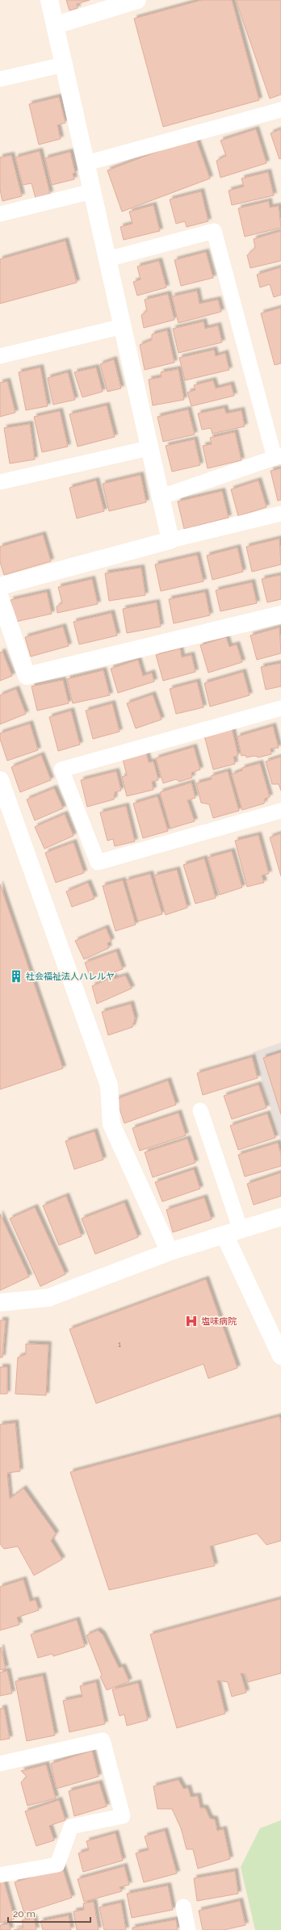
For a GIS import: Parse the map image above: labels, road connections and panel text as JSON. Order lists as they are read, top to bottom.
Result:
{
  "places": {
    "building": ["社会福祉法人ハレルヤ"],
    "hospital": ["塩味病院"]
  },
  "house_numbers": ["1"],
  "scale_bar": "20 m"
}
